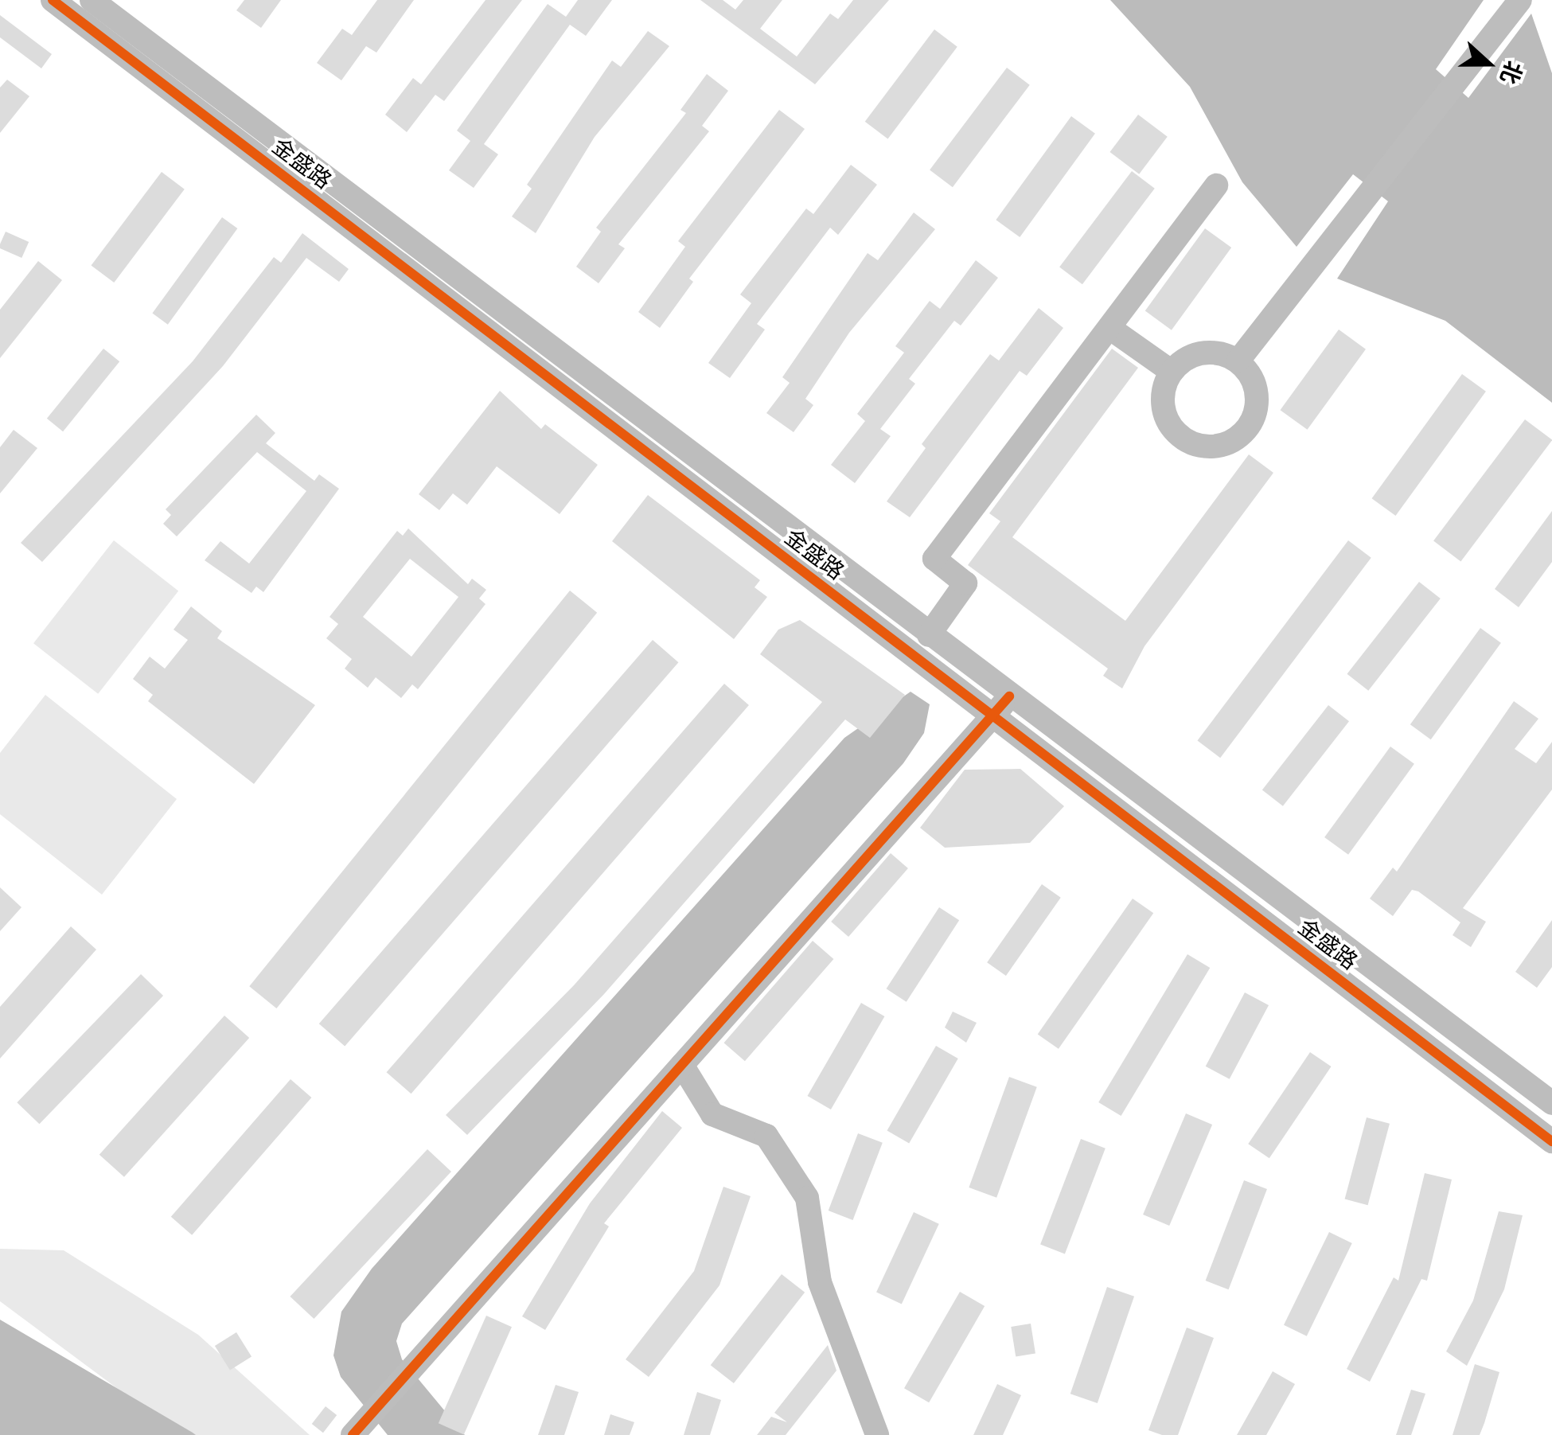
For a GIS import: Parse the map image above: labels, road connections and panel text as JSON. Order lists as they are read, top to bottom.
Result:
{
  "streets": {
    "street": ["金盛路"]
  },
  "north": "right"
}
